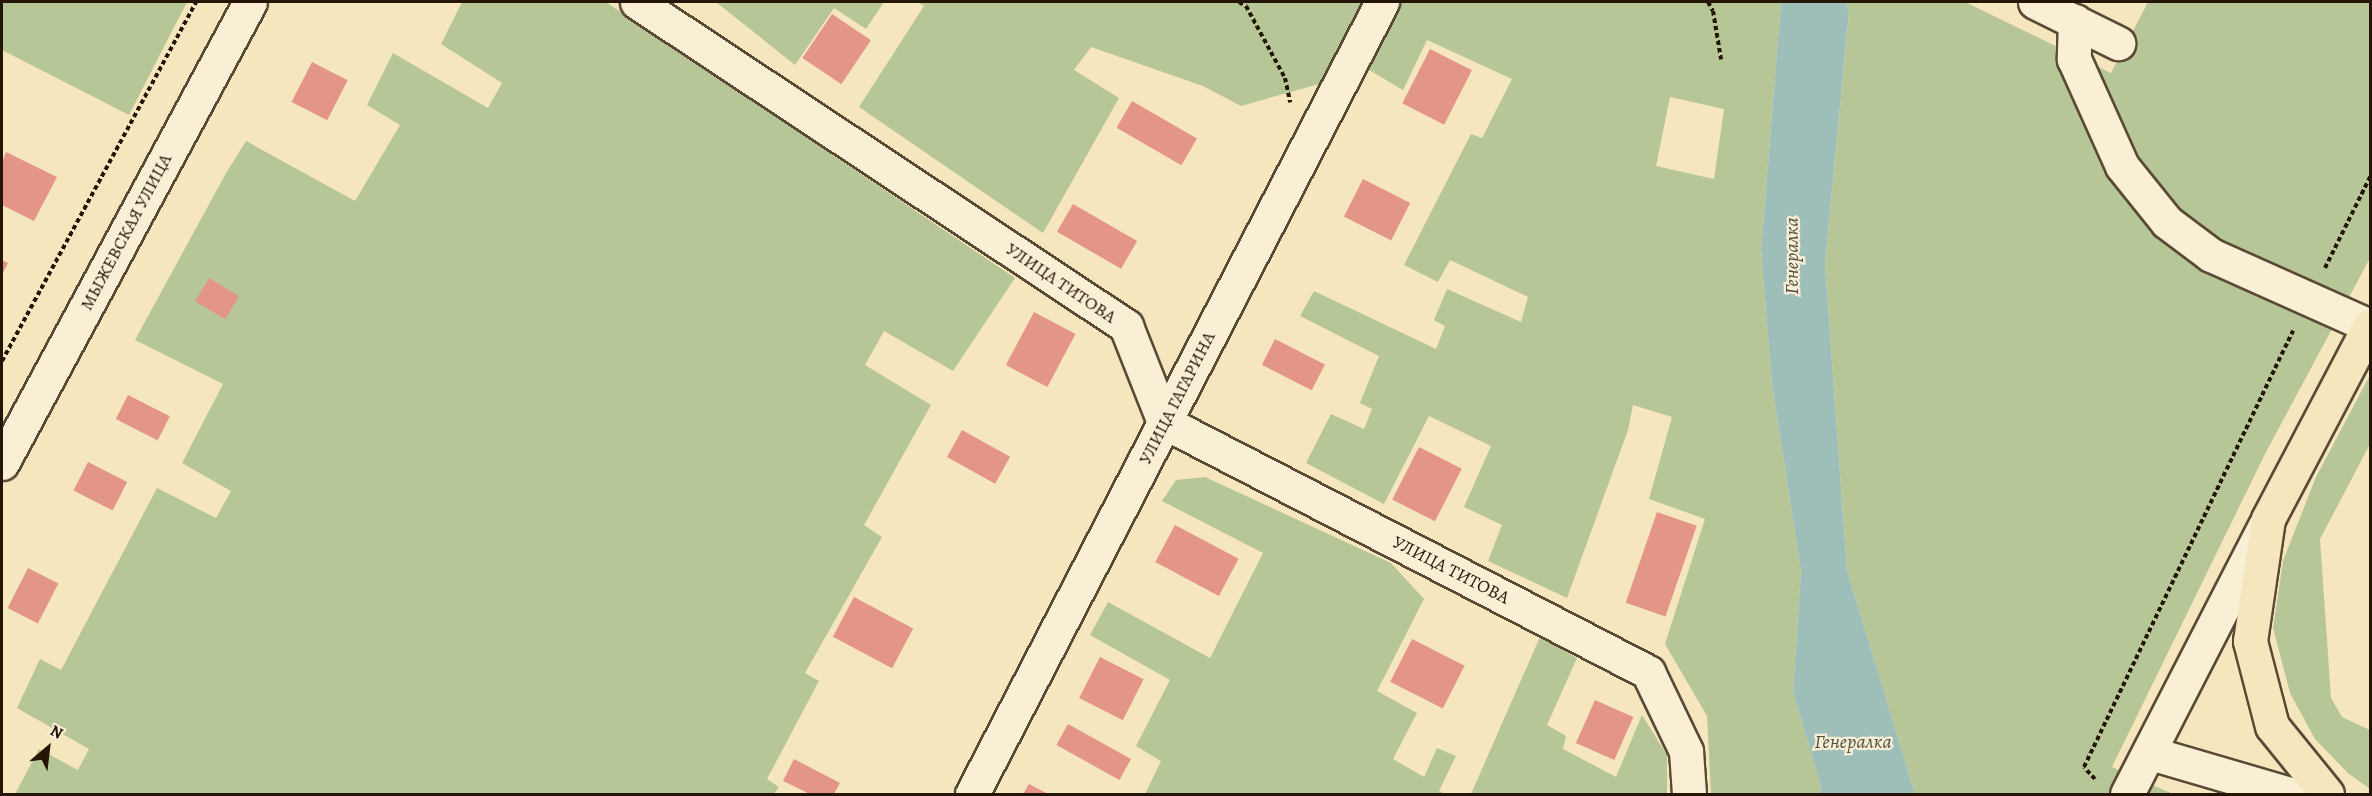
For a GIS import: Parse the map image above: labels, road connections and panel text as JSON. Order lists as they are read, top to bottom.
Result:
{
  "streets": {
    "street": ["МЫЖЕВСКАЯ УЛИЦА", "УЛИЦА ТИТОВА", "УЛИЦА ГАГАРИНА"]
  },
  "crossings": [
    ["УЛИЦА ТИТОВА", "УЛИЦА ГАГАРИНА"]
  ],
  "water": ["Генералка"],
  "north": "top right"
}
